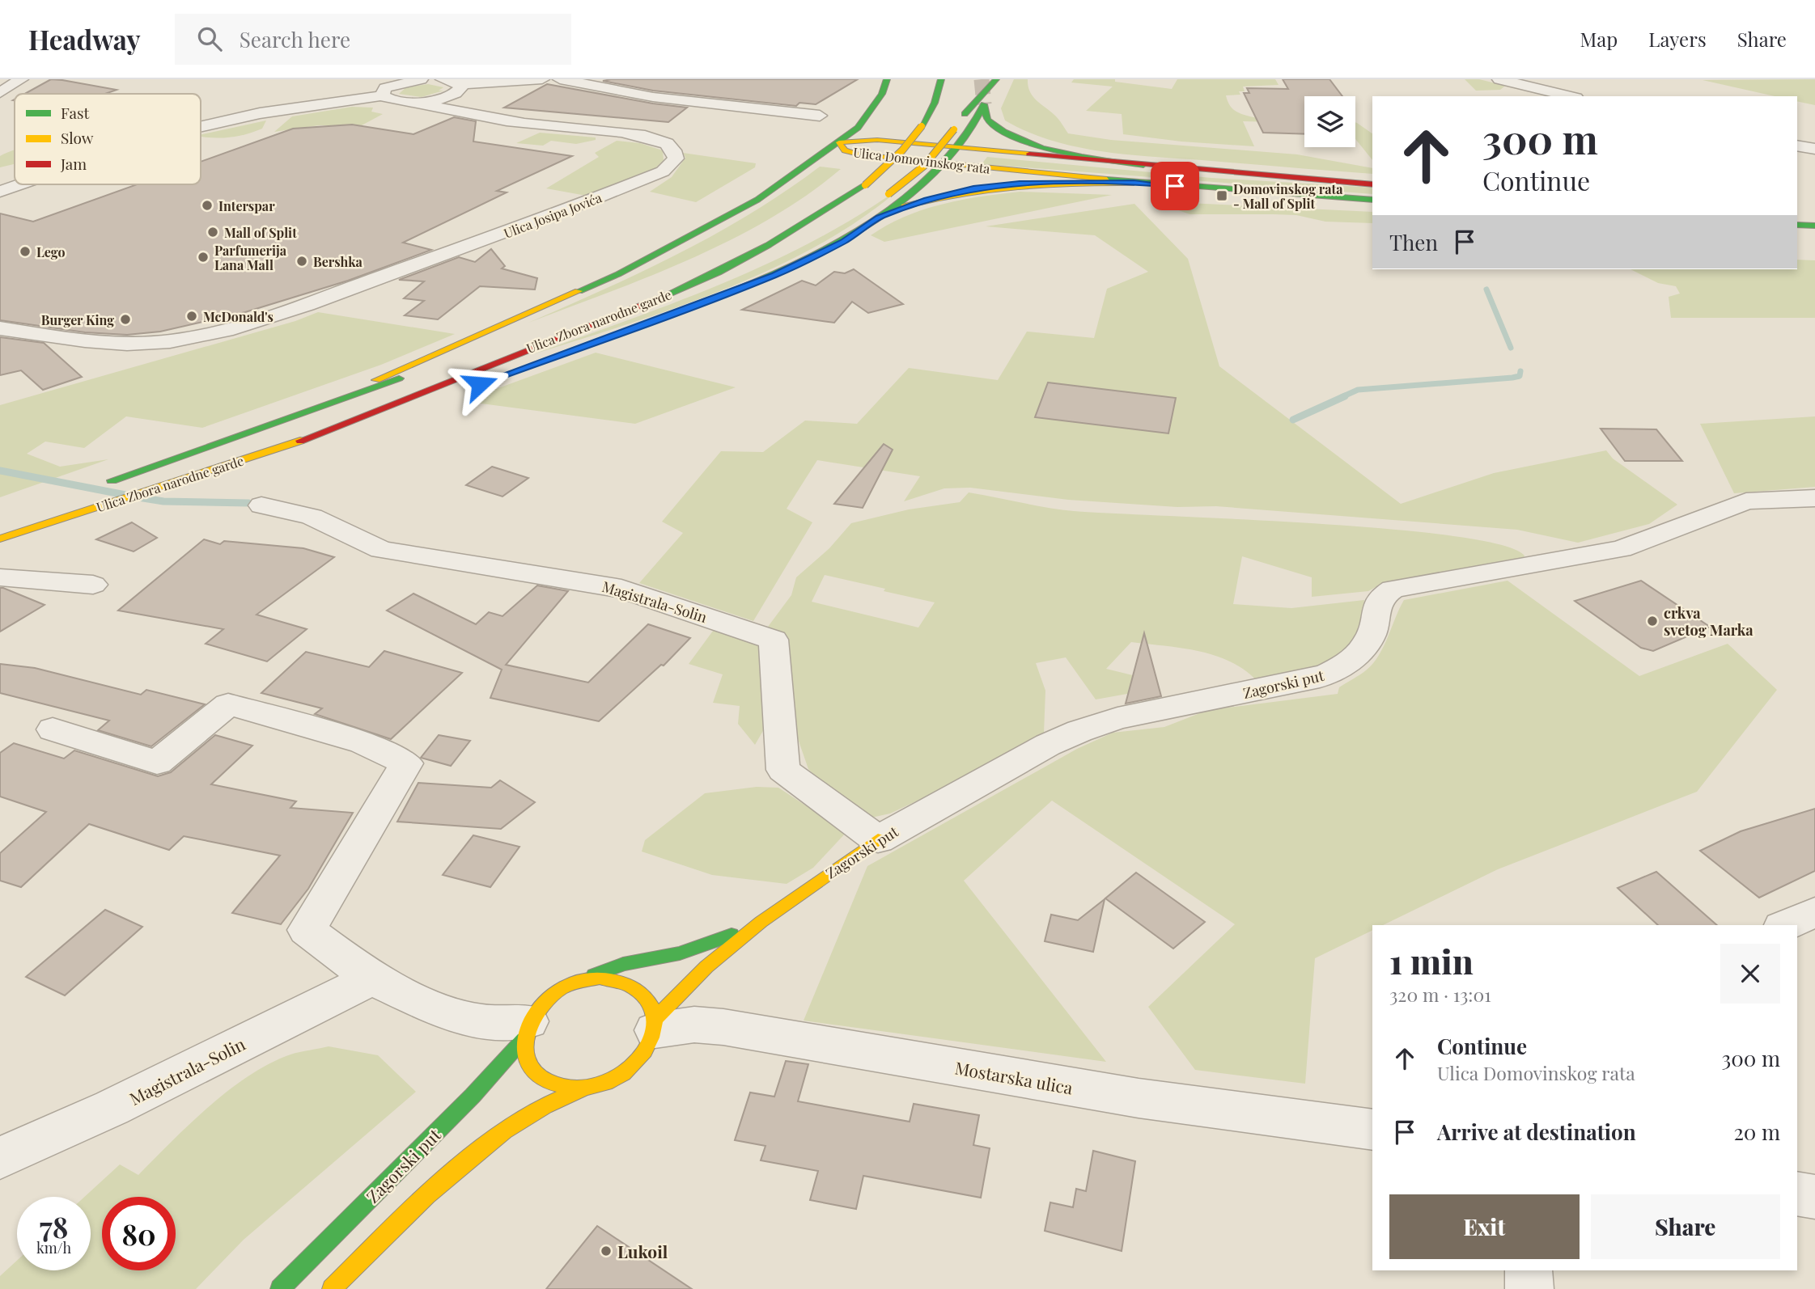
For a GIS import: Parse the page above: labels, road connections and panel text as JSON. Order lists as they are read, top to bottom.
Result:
{
  "streets": {
    "main road": ["Ulica Domovinskog rata", "Ulica Zbora narodne garde", "Zagorski put"],
    "street": ["Ulica Josipa Jovića", "Magistrala-Solin", "Mostarska ulica"]
  },
  "crossings": [
    ["Magistrala-Solin", "Zagorski put"],
    ["Zagorski put", "Mostarska ulica"]
  ],
  "places": {
    "transit": ["Domovinskog rata - Mall of Split"],
    "other": [
      "Interspar",
      "Mall of Split",
      "Lego",
      "Parfumerija Lana Mall",
      "Bershka",
      "McDonald's",
      "Burger King",
      "crkva svetog Marka",
      "Lukoil"
    ]
  },
  "legend": ["Fast", "Slow", "Jam"],
  "page": {
    "header": "Headway",
    "search": "Search here",
    "nav": ["Map", "Layers", "Share"],
    "turn": ["300 m", "Continue"],
    "then": "Then",
    "heading": ["1 min", "320 m · 13:01"],
    "list": [
      {
        "name": "Continue",
        "note": "Ulica Domovinskog rata",
        "value": "300 m"
      },
      {
        "name": "Arrive at destination",
        "value": "20 m"
      }
    ],
    "buttons": ["Exit", "Share"],
    "speed": "78 km/h",
    "limit": "80"
  }
}
